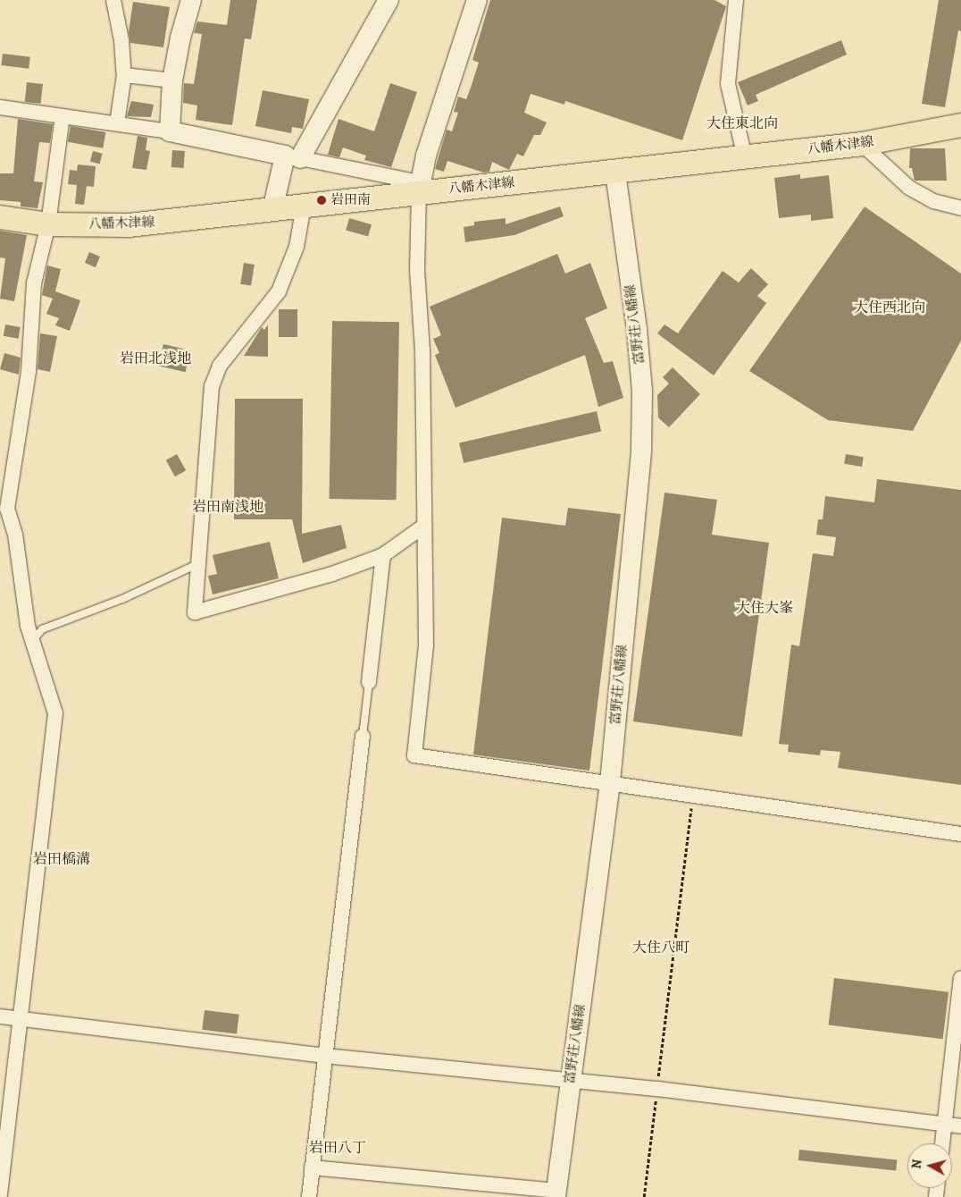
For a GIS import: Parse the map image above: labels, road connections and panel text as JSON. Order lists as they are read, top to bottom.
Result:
{
  "streets": {
    "main road": ["八幡木津線", "富野荘八幡線"]
  },
  "crossings": [
    ["八幡木津線", "富野荘八幡線"]
  ],
  "districts": [
    "大住東北向",
    "大住西北向",
    "岩田北浅地",
    "岩田南浅地",
    "大住大峯",
    "岩田橋溝",
    "大住八町",
    "岩田八丁"
  ],
  "places": ["岩田南"],
  "north": "left"
}
